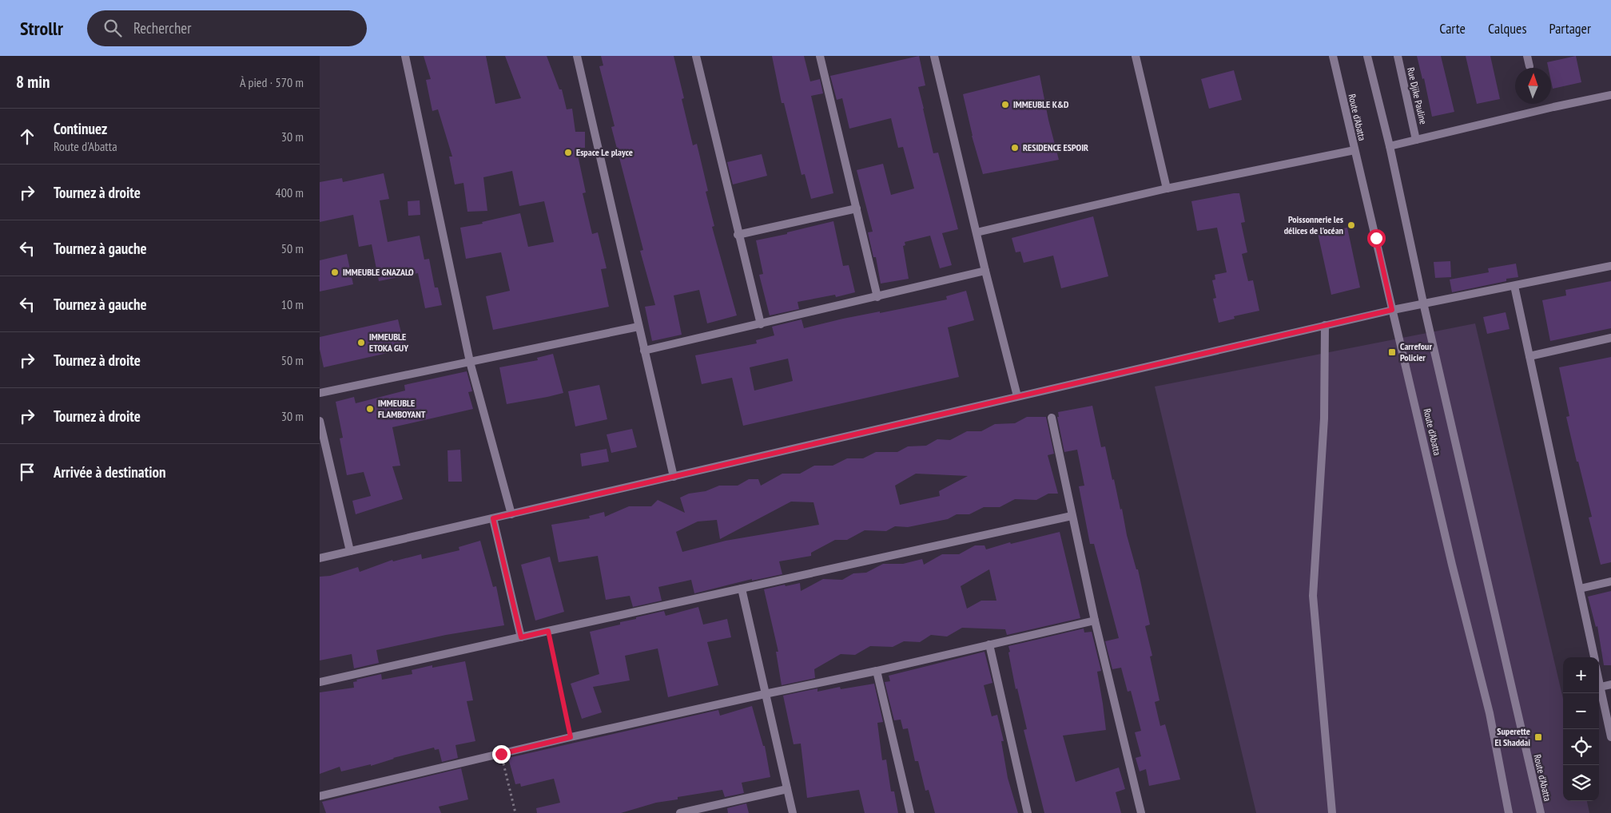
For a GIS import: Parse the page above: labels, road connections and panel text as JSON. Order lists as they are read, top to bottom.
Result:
{
  "streets": {
    "street": ["Rue Djike Pauline", "Route d'Abatta"]
  },
  "places": {
    "other": [
      "IMMEUBLE K&D",
      "RESIDENCE ESPOIR",
      "Espace Le playce",
      "Poissonnerie les délices de l'océan",
      "IMMEUBLE GNAZALO",
      "IMMEUBLE ETOKA GUY",
      "IMMEUBLE FLAMBOYANT"
    ],
    "transit": ["Carrefour Policier", "Superette El Shaddai"]
  },
  "north": "top",
  "page": {
    "header": "Strollr",
    "search": "Rechercher",
    "nav": ["Carte", "Calques", "Partager"],
    "heading": ["8 min", "À pied · 570 m"],
    "list": [
      ["Continuez", "Route d'Abatta", "30 m"],
      ["Tournez à droite", "400 m"],
      ["Tournez à gauche", "50 m"],
      ["Tournez à gauche", "10 m"],
      ["Tournez à droite", "50 m"],
      ["Tournez à droite", "30 m"],
      "Arrivée à destination"
    ],
    "map_buttons": ["+", "−"]
  }
}
